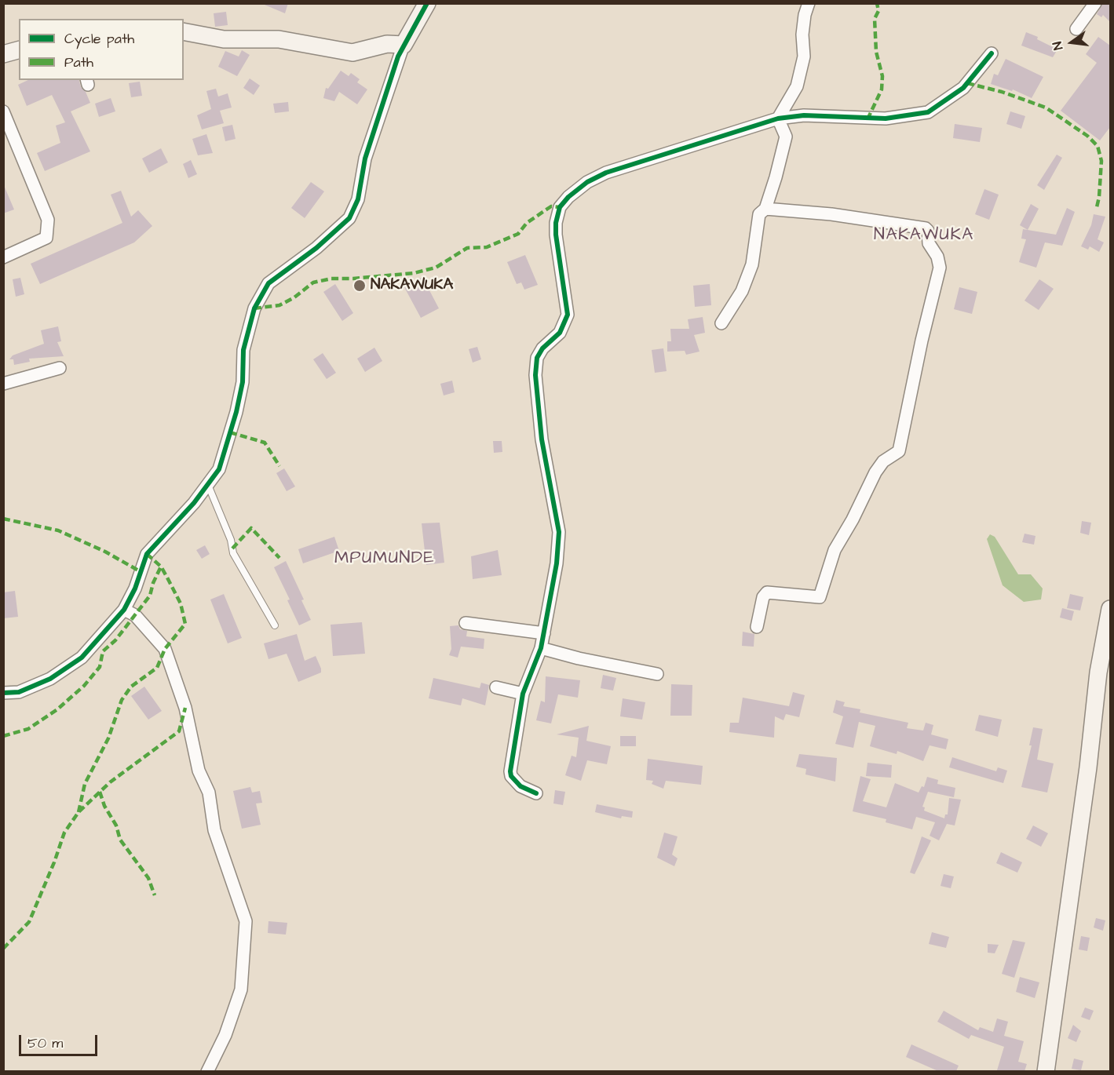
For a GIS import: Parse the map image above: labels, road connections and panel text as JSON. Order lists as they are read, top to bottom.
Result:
{
  "districts": ["NAKAWUKA", "MPUMUNDE"],
  "places": ["NAKAWUKA"],
  "legend": ["Cycle path", "Path"],
  "scale_bar": "50 m",
  "north": "left"
}
